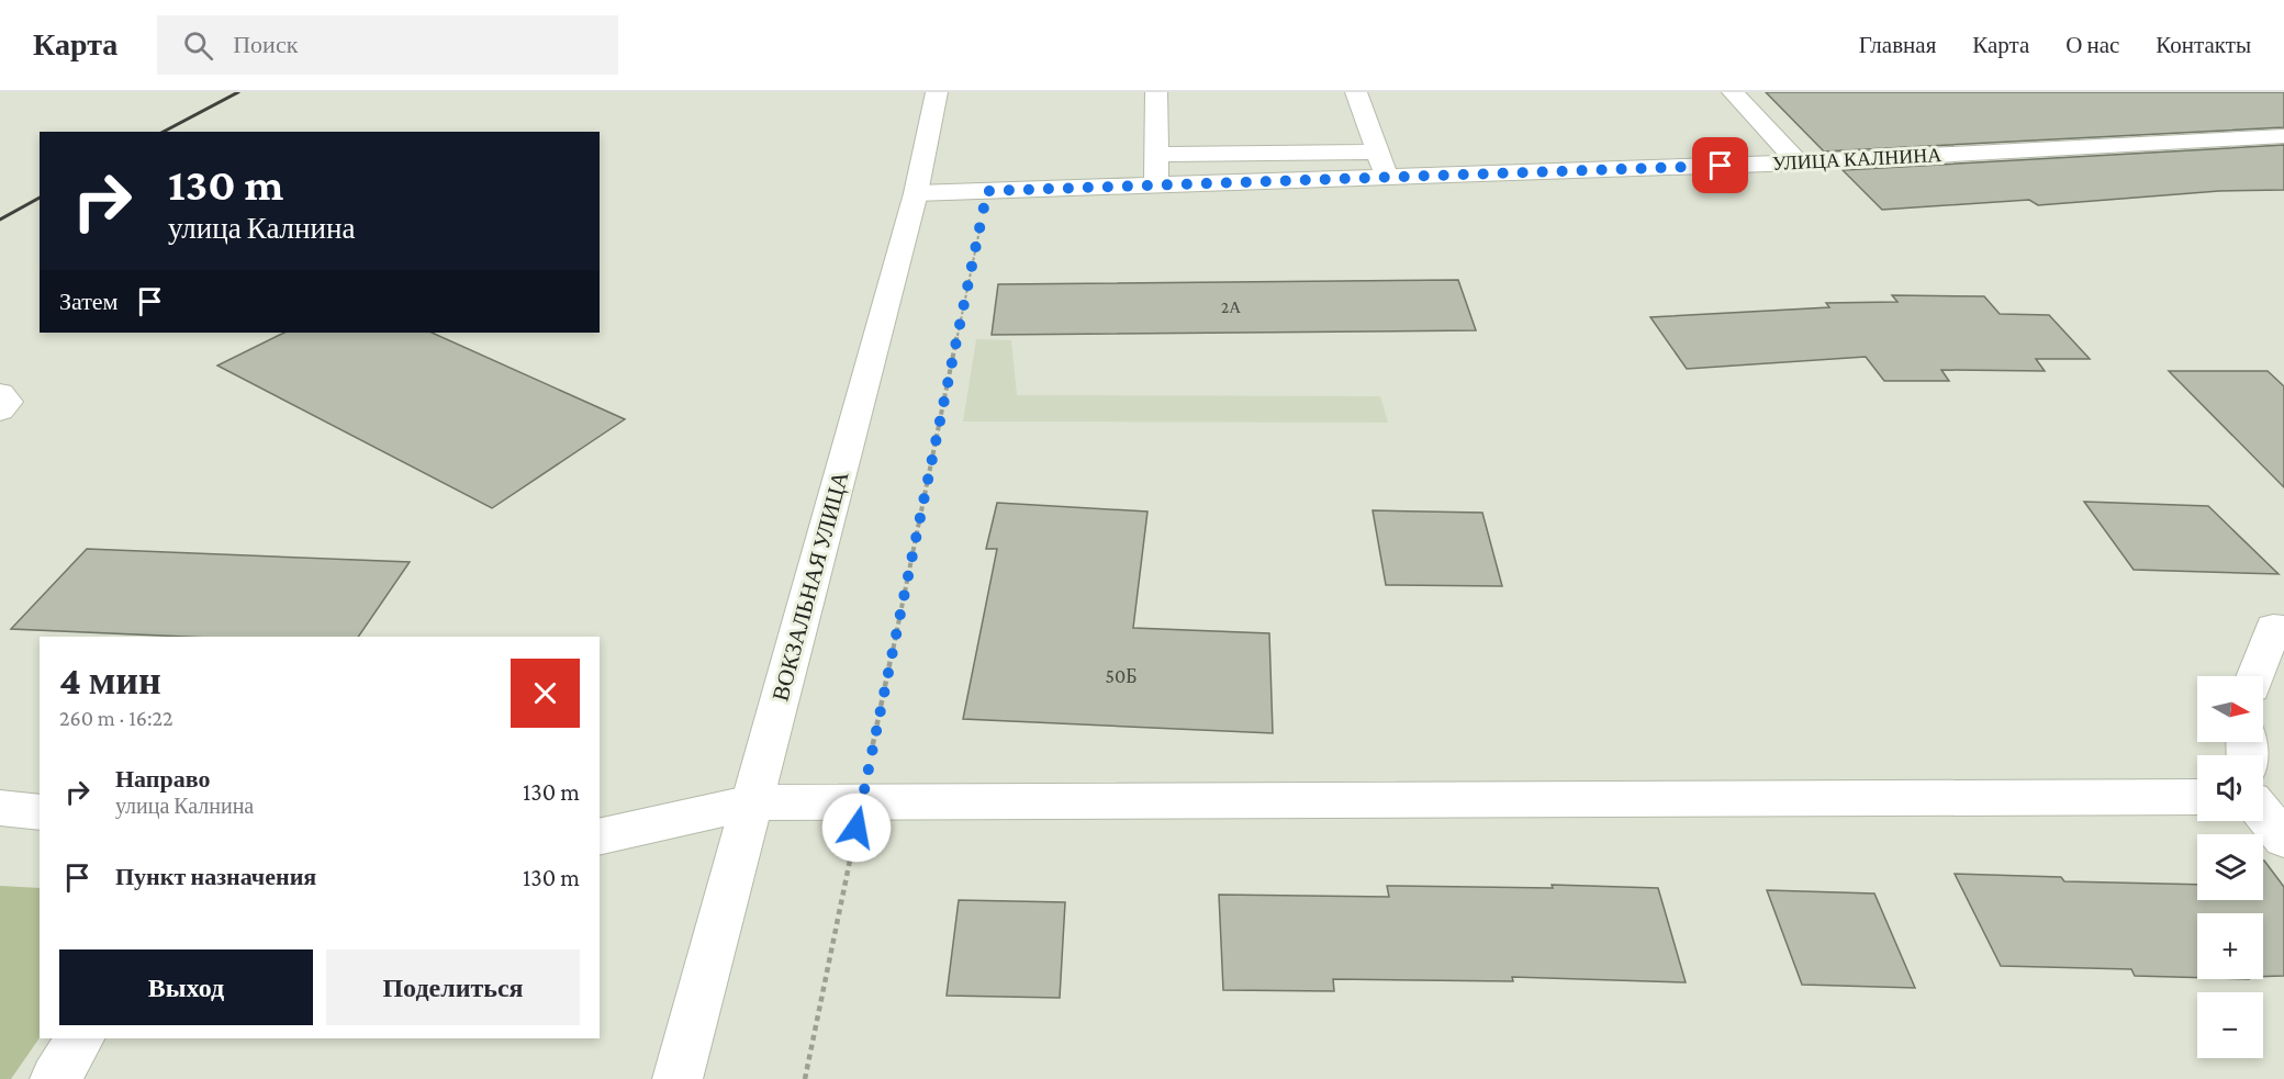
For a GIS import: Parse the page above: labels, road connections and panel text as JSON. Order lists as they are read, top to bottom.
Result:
{
  "streets": {
    "street": ["УЛИЦА КАЛНИНА", "ВОКЗАЛЬНАЯ УЛИЦА"]
  },
  "crossings": [
    ["УЛИЦА КАЛНИНА", "ВОКЗАЛЬНАЯ УЛИЦА"]
  ],
  "house_numbers": ["2А", "50Б"],
  "north": "right",
  "page": {
    "header": "Карта",
    "search": "Поиск",
    "nav": [
      "Главная",
      "Карта",
      "О нас",
      "Контакты"
    ],
    "turn": ["130 m", "улица Калнина"],
    "then": "Затем",
    "heading": ["4 мин", "260 m · 16:22"],
    "map_buttons": ["+", "−"],
    "list": [
      {
        "name": "Направо",
        "note": "улица Калнина",
        "value": "130 m"
      },
      {
        "name": "Пункт назначения",
        "value": "130 m"
      }
    ],
    "buttons": ["Выход", "Поделиться"]
  }
}
